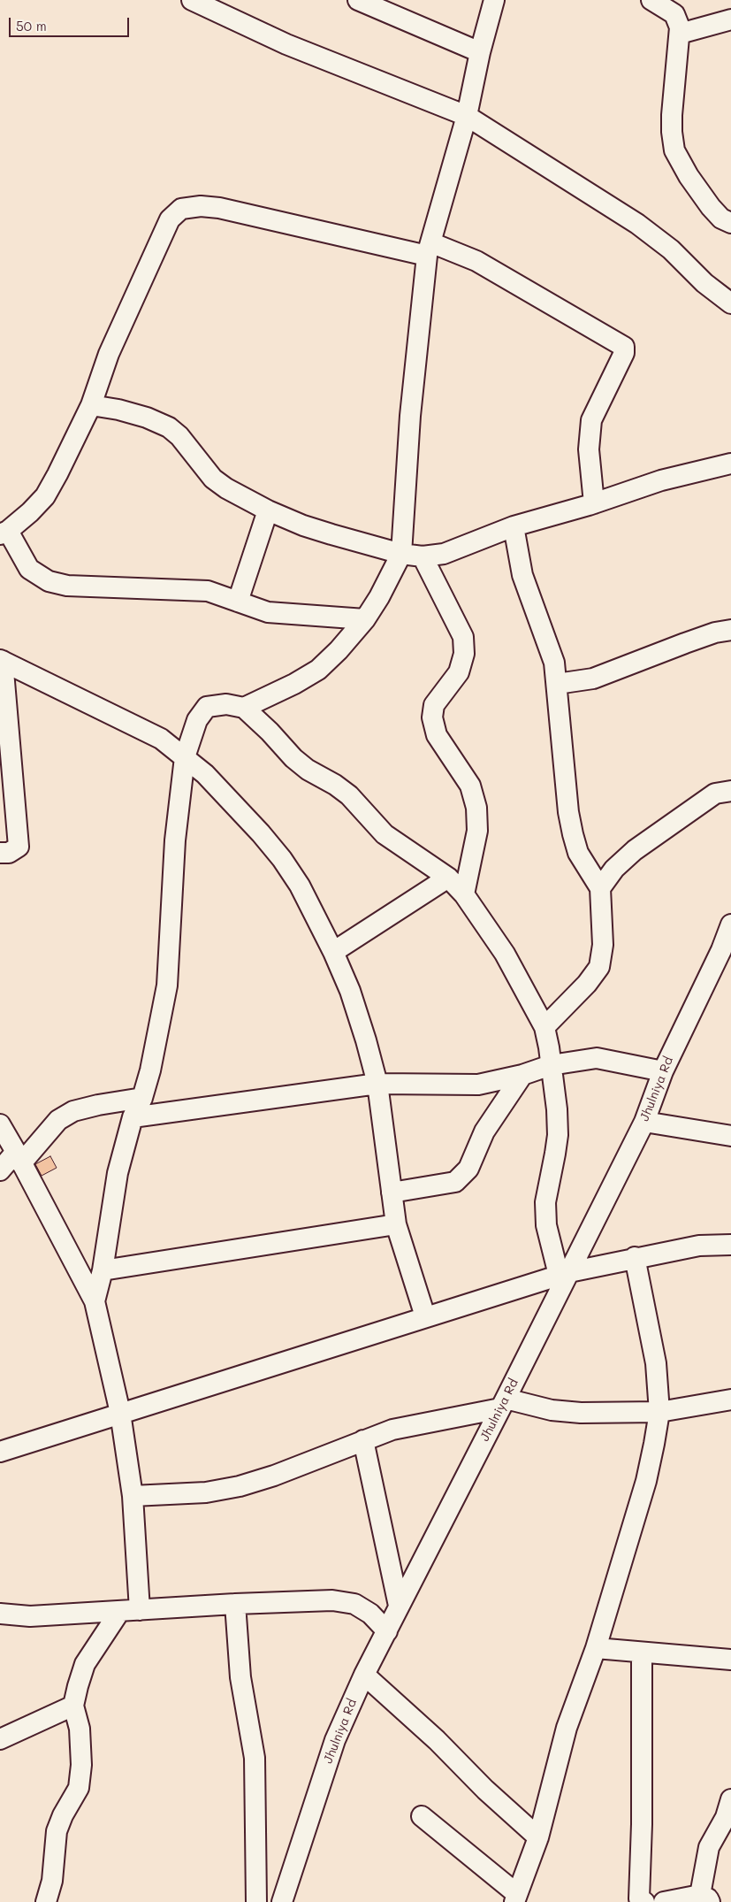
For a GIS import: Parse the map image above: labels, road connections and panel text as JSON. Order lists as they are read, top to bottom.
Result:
{
  "streets": {
    "street": ["Jhulniya Rd"]
  },
  "scale_bar": "50 m"
}
